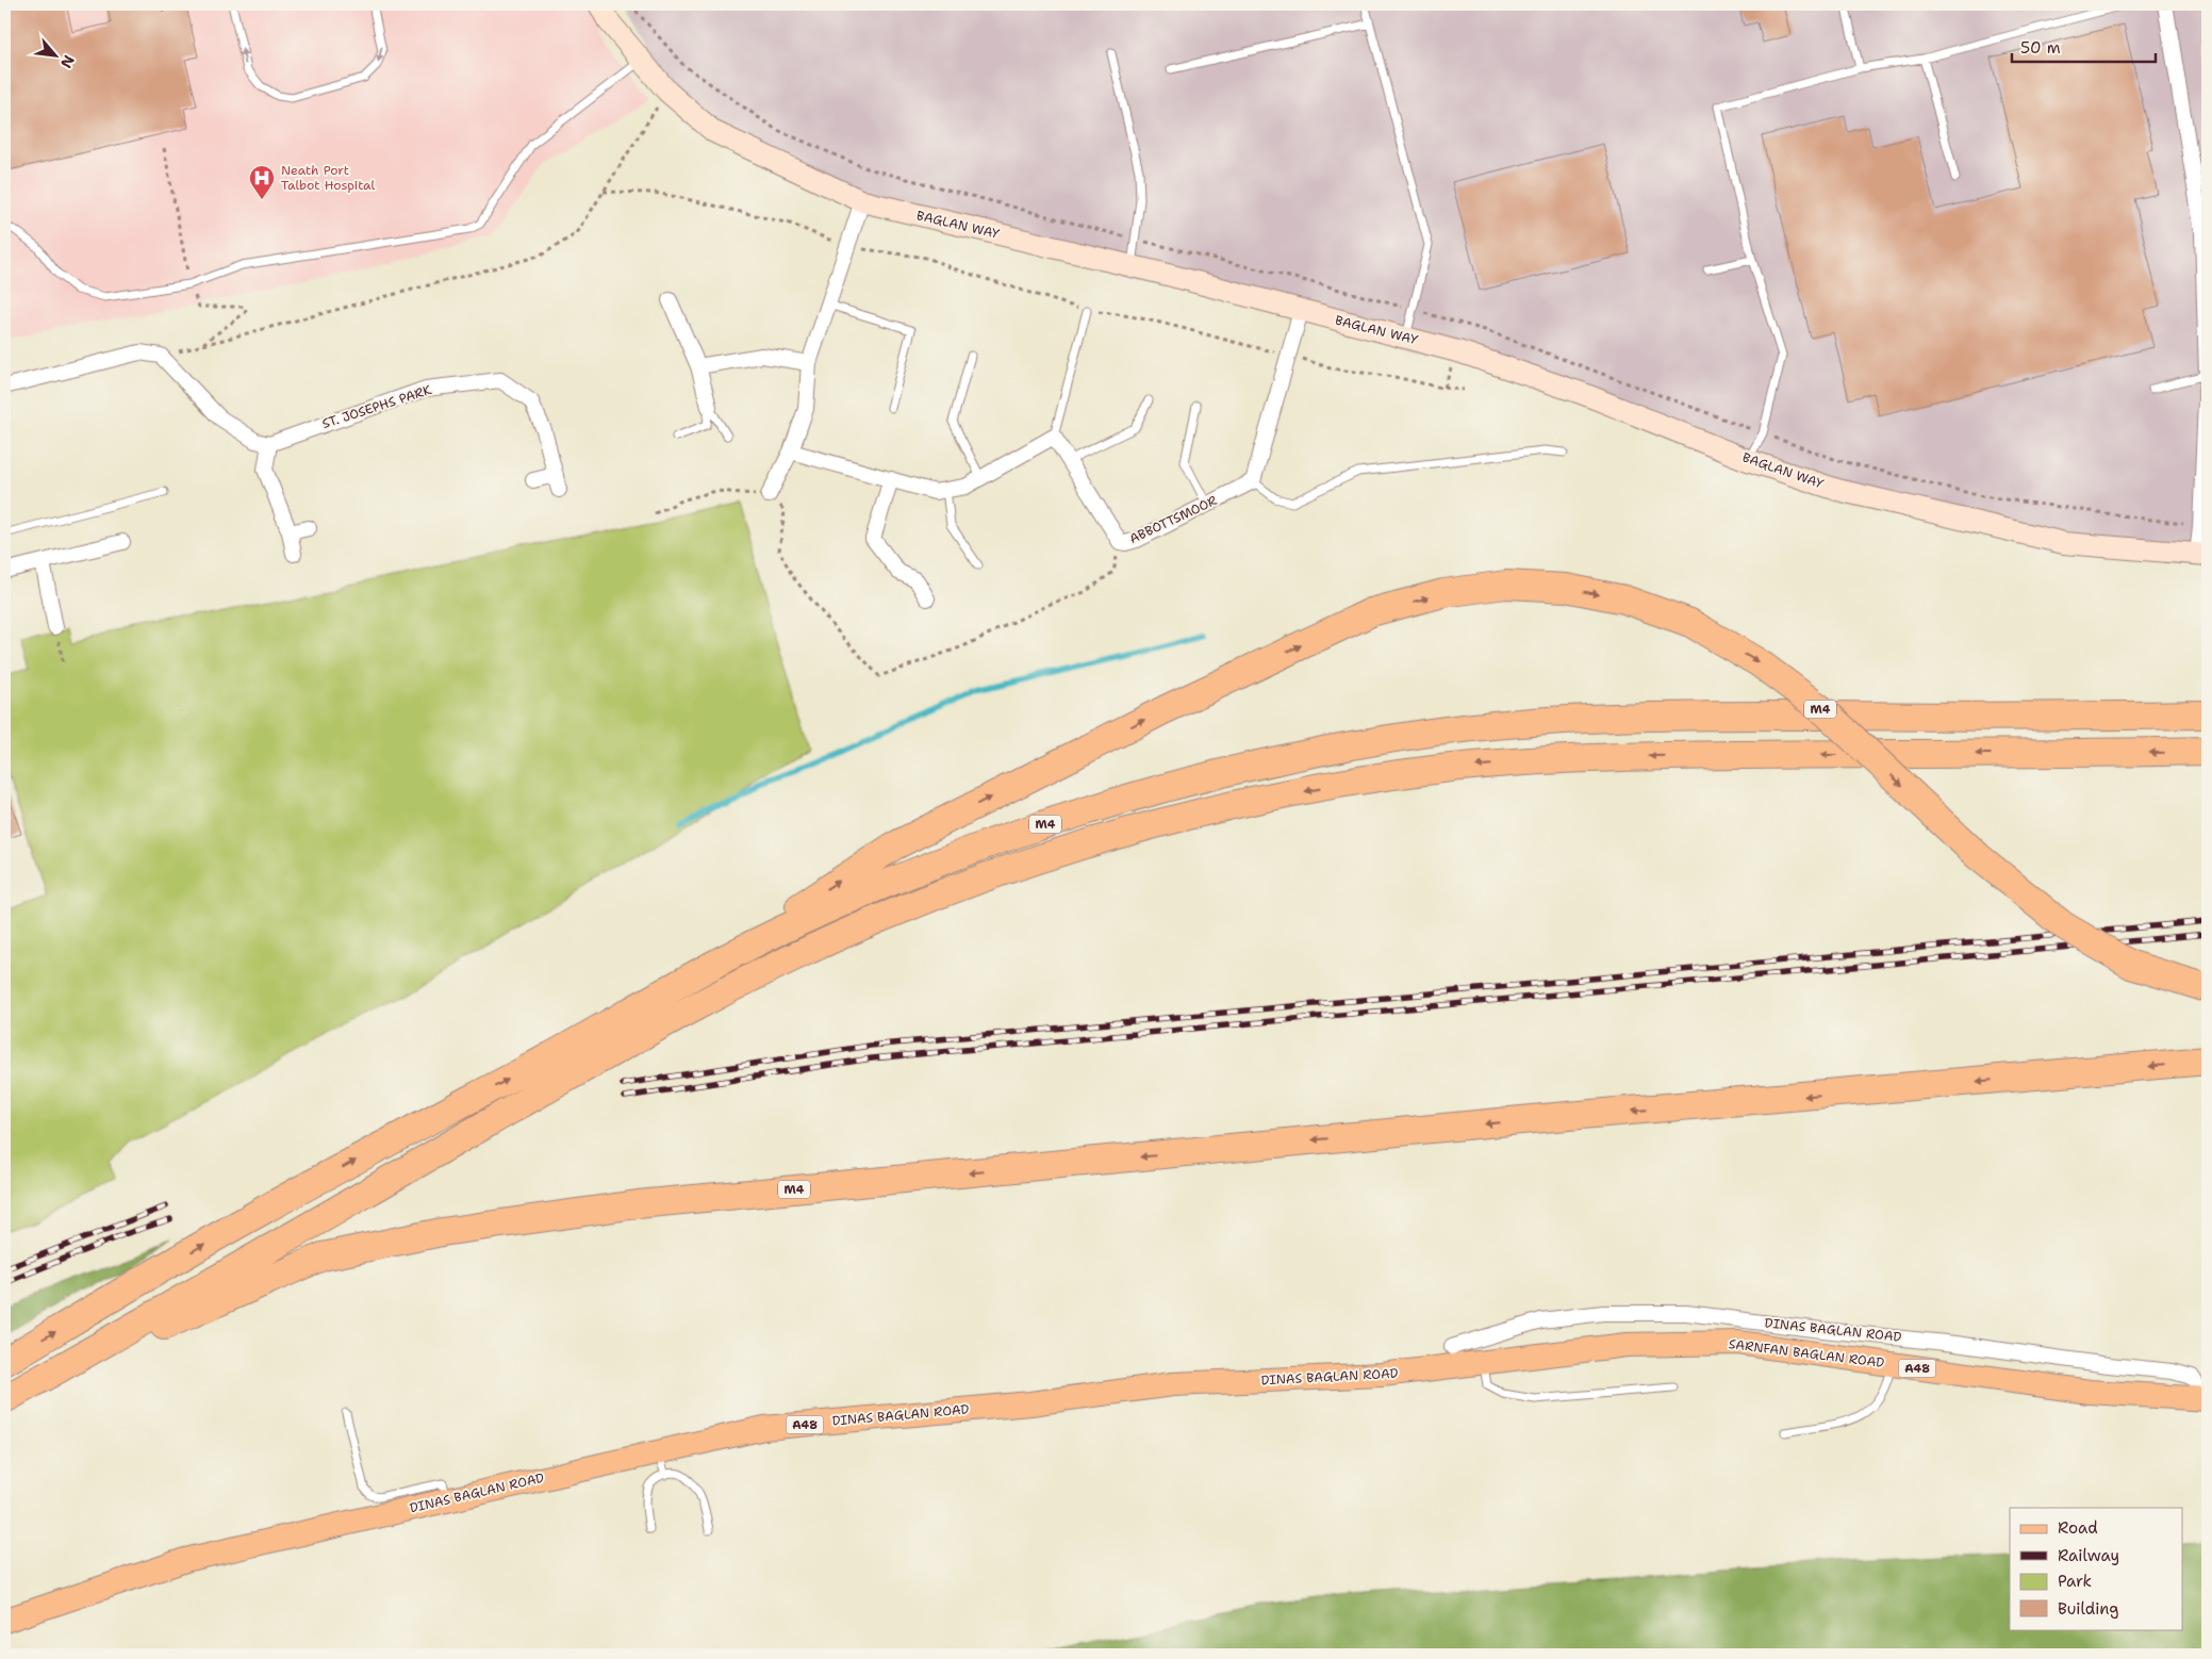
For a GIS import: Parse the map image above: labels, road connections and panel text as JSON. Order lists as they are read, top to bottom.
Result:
{
  "streets": {
    "highway": ["M4"],
    "main road": ["DINAS BAGLAN ROAD", "SARNFAN BAGLAN ROAD", "A48"],
    "street": ["BAGLAN WAY", "ST. JOSEPHS PARK", "ABBOTTSMOOR"]
  },
  "crossings": [
    ["DINAS BAGLAN ROAD", "SARNFAN BAGLAN ROAD"]
  ],
  "places": {
    "hospital": ["Neath Port Talbot Hospital"]
  },
  "legend": [
    "Road",
    "Railway",
    "Park",
    "Building"
  ],
  "scale_bar": "50 m",
  "north": "bottom right"
}
